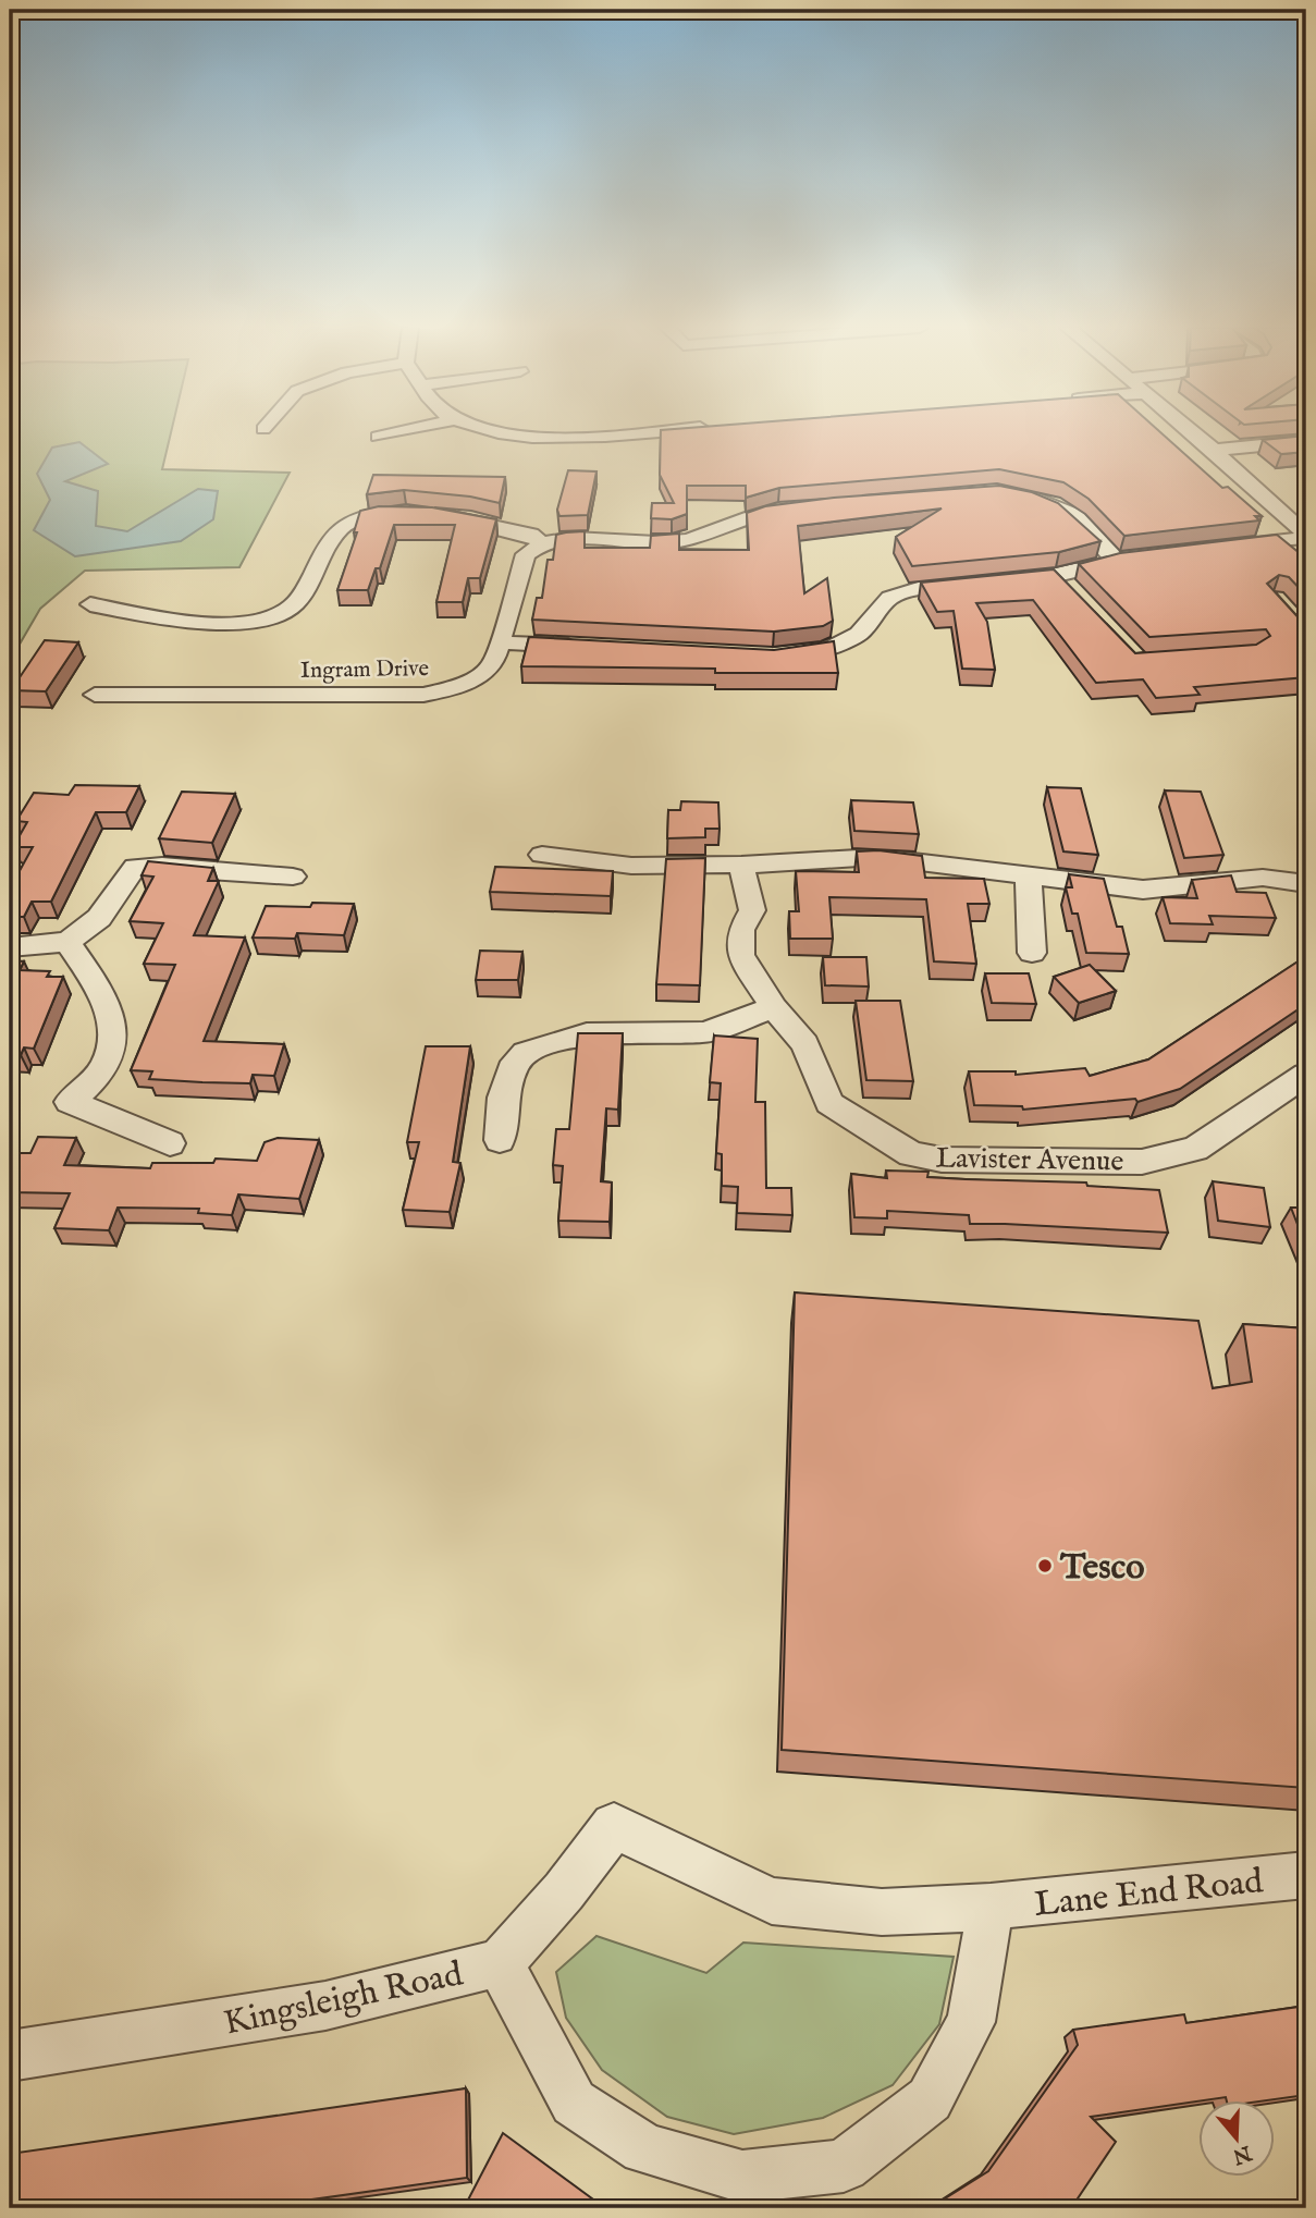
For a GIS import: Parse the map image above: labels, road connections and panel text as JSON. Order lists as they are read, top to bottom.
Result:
{
  "streets": {
    "street": [
      "Ingram Drive",
      "Lavister Avenue",
      "Lane End Road",
      "Kingsleigh Road"
    ]
  },
  "crossings": [
    ["Lane End Road", "Kingsleigh Road"]
  ],
  "places": ["Tesco"],
  "north": "bottom"
}
